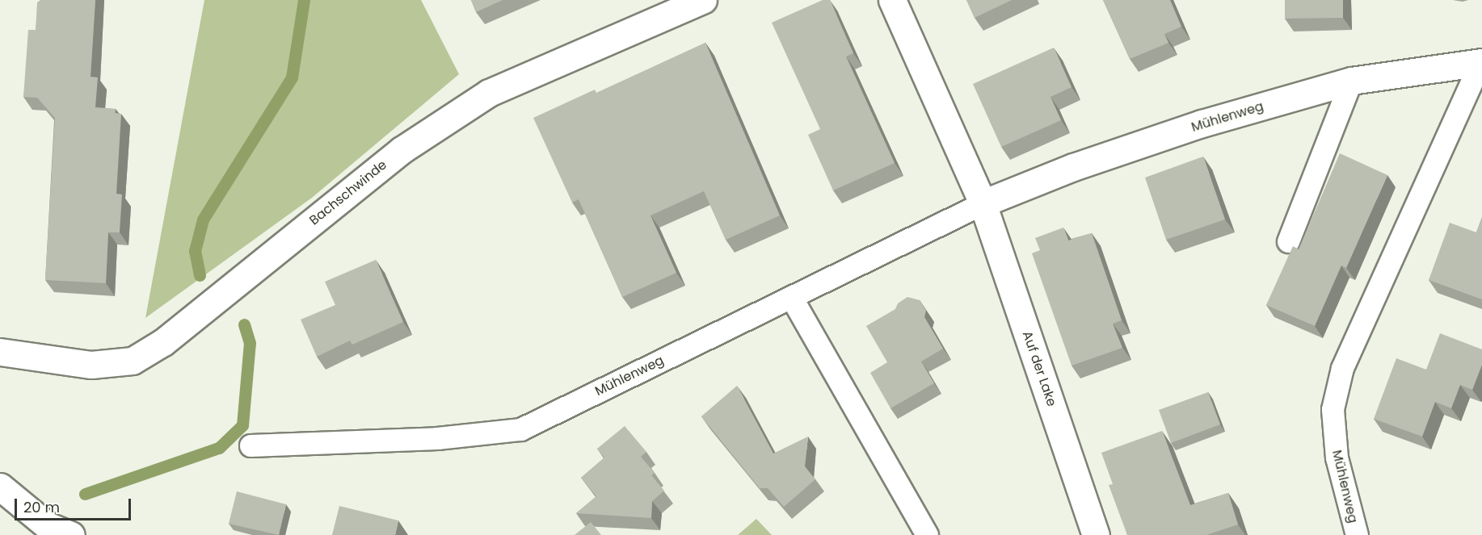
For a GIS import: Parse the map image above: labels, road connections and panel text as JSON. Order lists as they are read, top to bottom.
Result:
{
  "streets": {
    "street": ["Mühlenweg", "Bachschwinde", "Auf der Lake"]
  },
  "crossings": [
    ["Mühlenweg", "Auf der Lake"]
  ],
  "scale_bar": "20 m"
}
